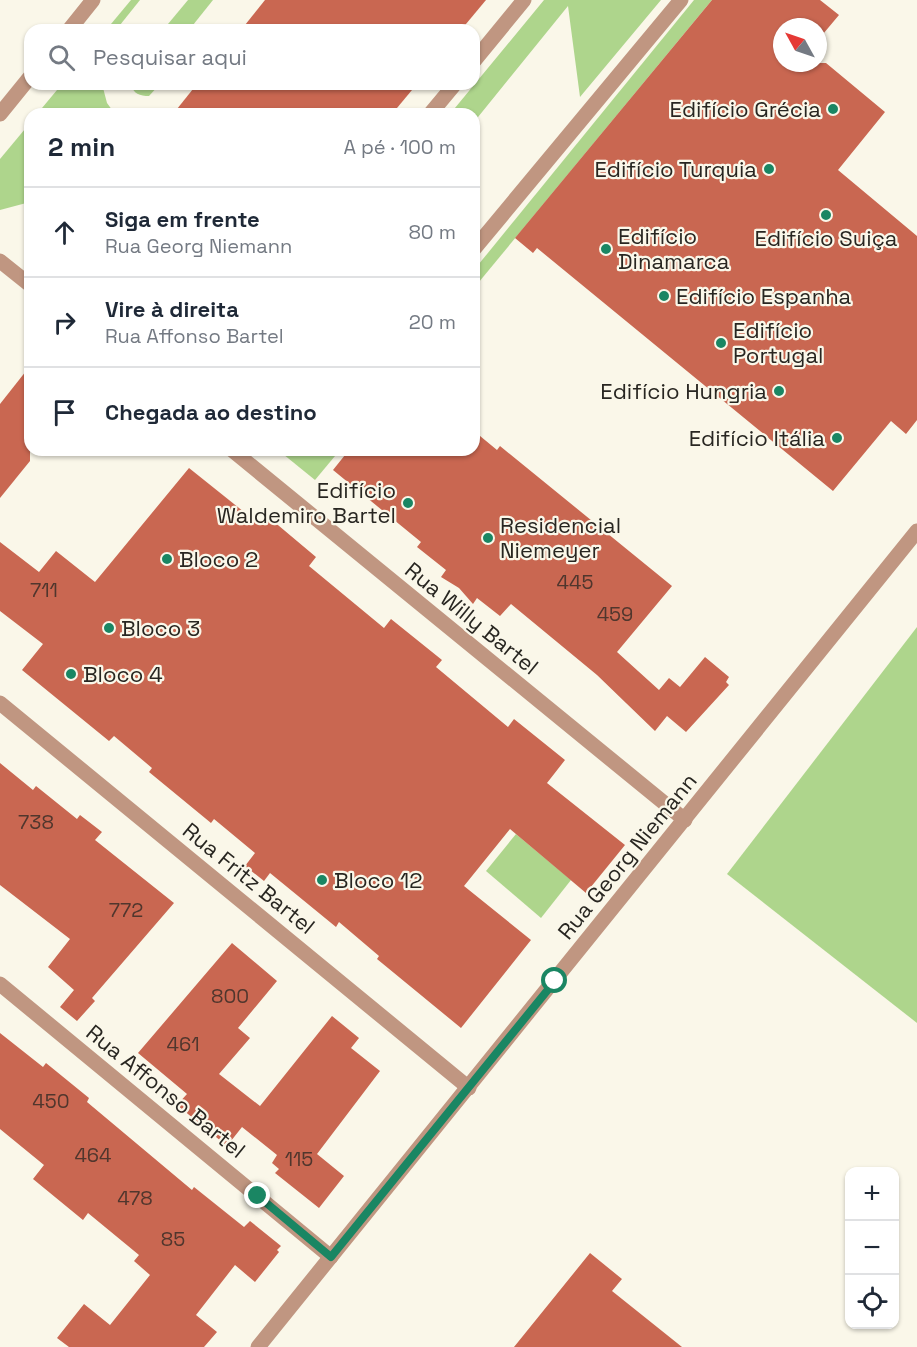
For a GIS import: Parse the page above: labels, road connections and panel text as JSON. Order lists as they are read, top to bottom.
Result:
{
  "streets": {
    "street": [
      "Rua Willy Bartel",
      "Rua Georg Niemann",
      "Rua Fritz Bartel",
      "Rua Affonso Bartel"
    ]
  },
  "crossings": [
    ["Rua Willy Bartel", "Rua Georg Niemann"],
    ["Rua Georg Niemann", "Rua Fritz Bartel"],
    ["Rua Georg Niemann", "Rua Affonso Bartel"]
  ],
  "places": [
    "Edifício Grécia",
    "Edifício Turquia",
    "Edifício Suiça",
    "Edifício Dinamarca",
    "Edifício Espanha",
    "Edifício Portugal",
    "Edifício Hungria",
    "Edifício Itália",
    "Edifício Waldemiro Bartel",
    "Residencial Niemeyer",
    "Bloco 2",
    "Bloco 3",
    "Bloco 4",
    "Bloco 12"
  ],
  "house_numbers": [
    "445",
    "711",
    "459",
    "738",
    "772",
    "800",
    "461",
    "450",
    "464",
    "115",
    "478",
    "85"
  ],
  "north": "top left",
  "page": {
    "search": "Pesquisar aqui",
    "heading": ["2 min", "A pé · 100 m"],
    "list": [
      ["Siga em frente", "Rua Georg Niemann", "80 m"],
      ["Vire à direita", "Rua Affonso Bartel", "20 m"],
      "Chegada ao destino"
    ],
    "map_buttons": ["+", "−"]
  }
}
